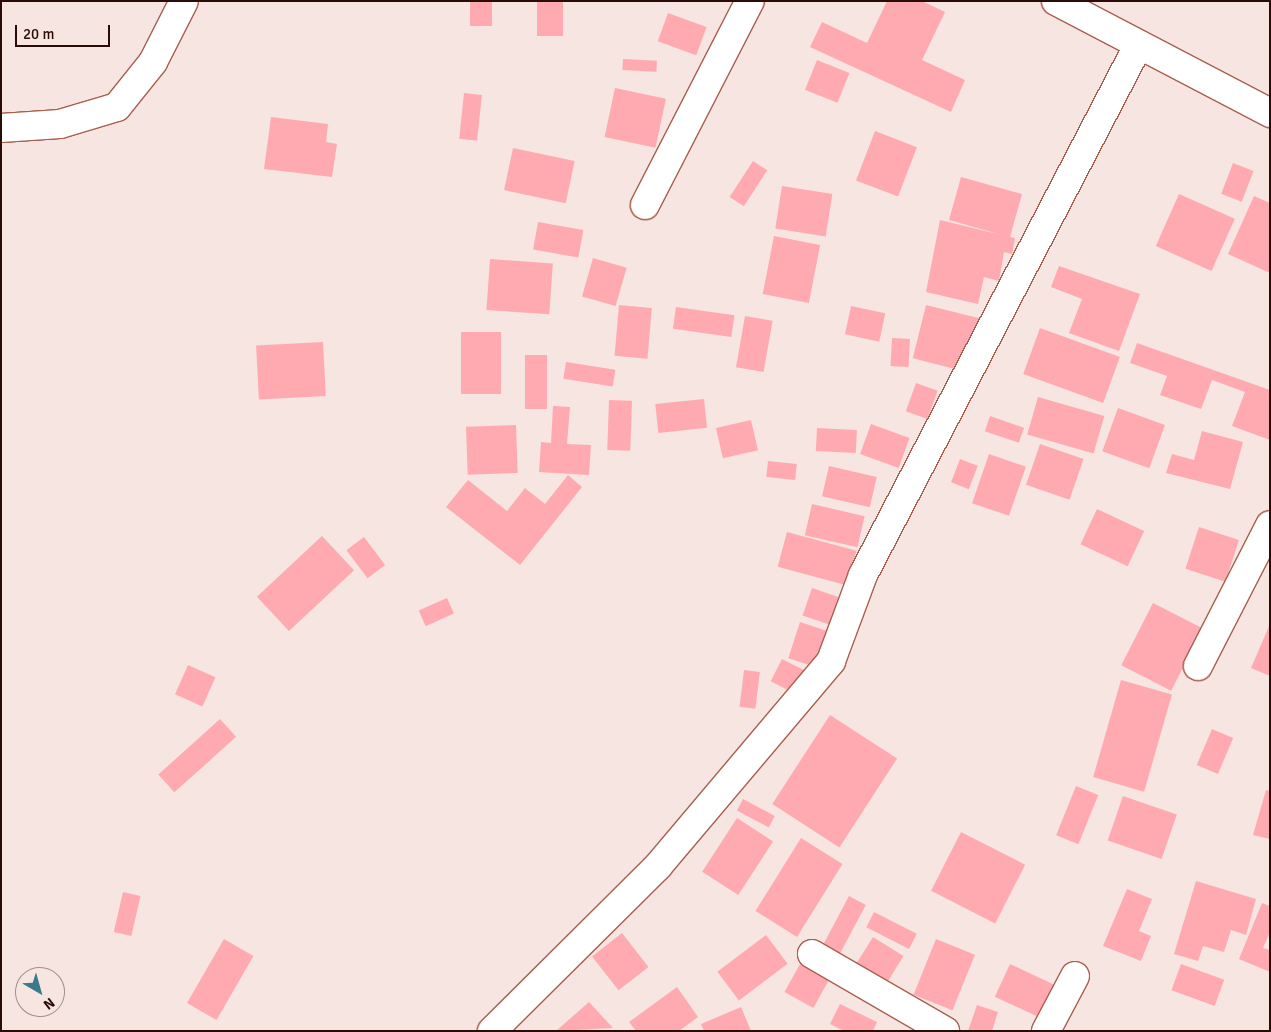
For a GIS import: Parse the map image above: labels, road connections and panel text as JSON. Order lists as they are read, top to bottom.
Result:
{
  "scale_bar": "20 m",
  "north": "bottom right"
}
